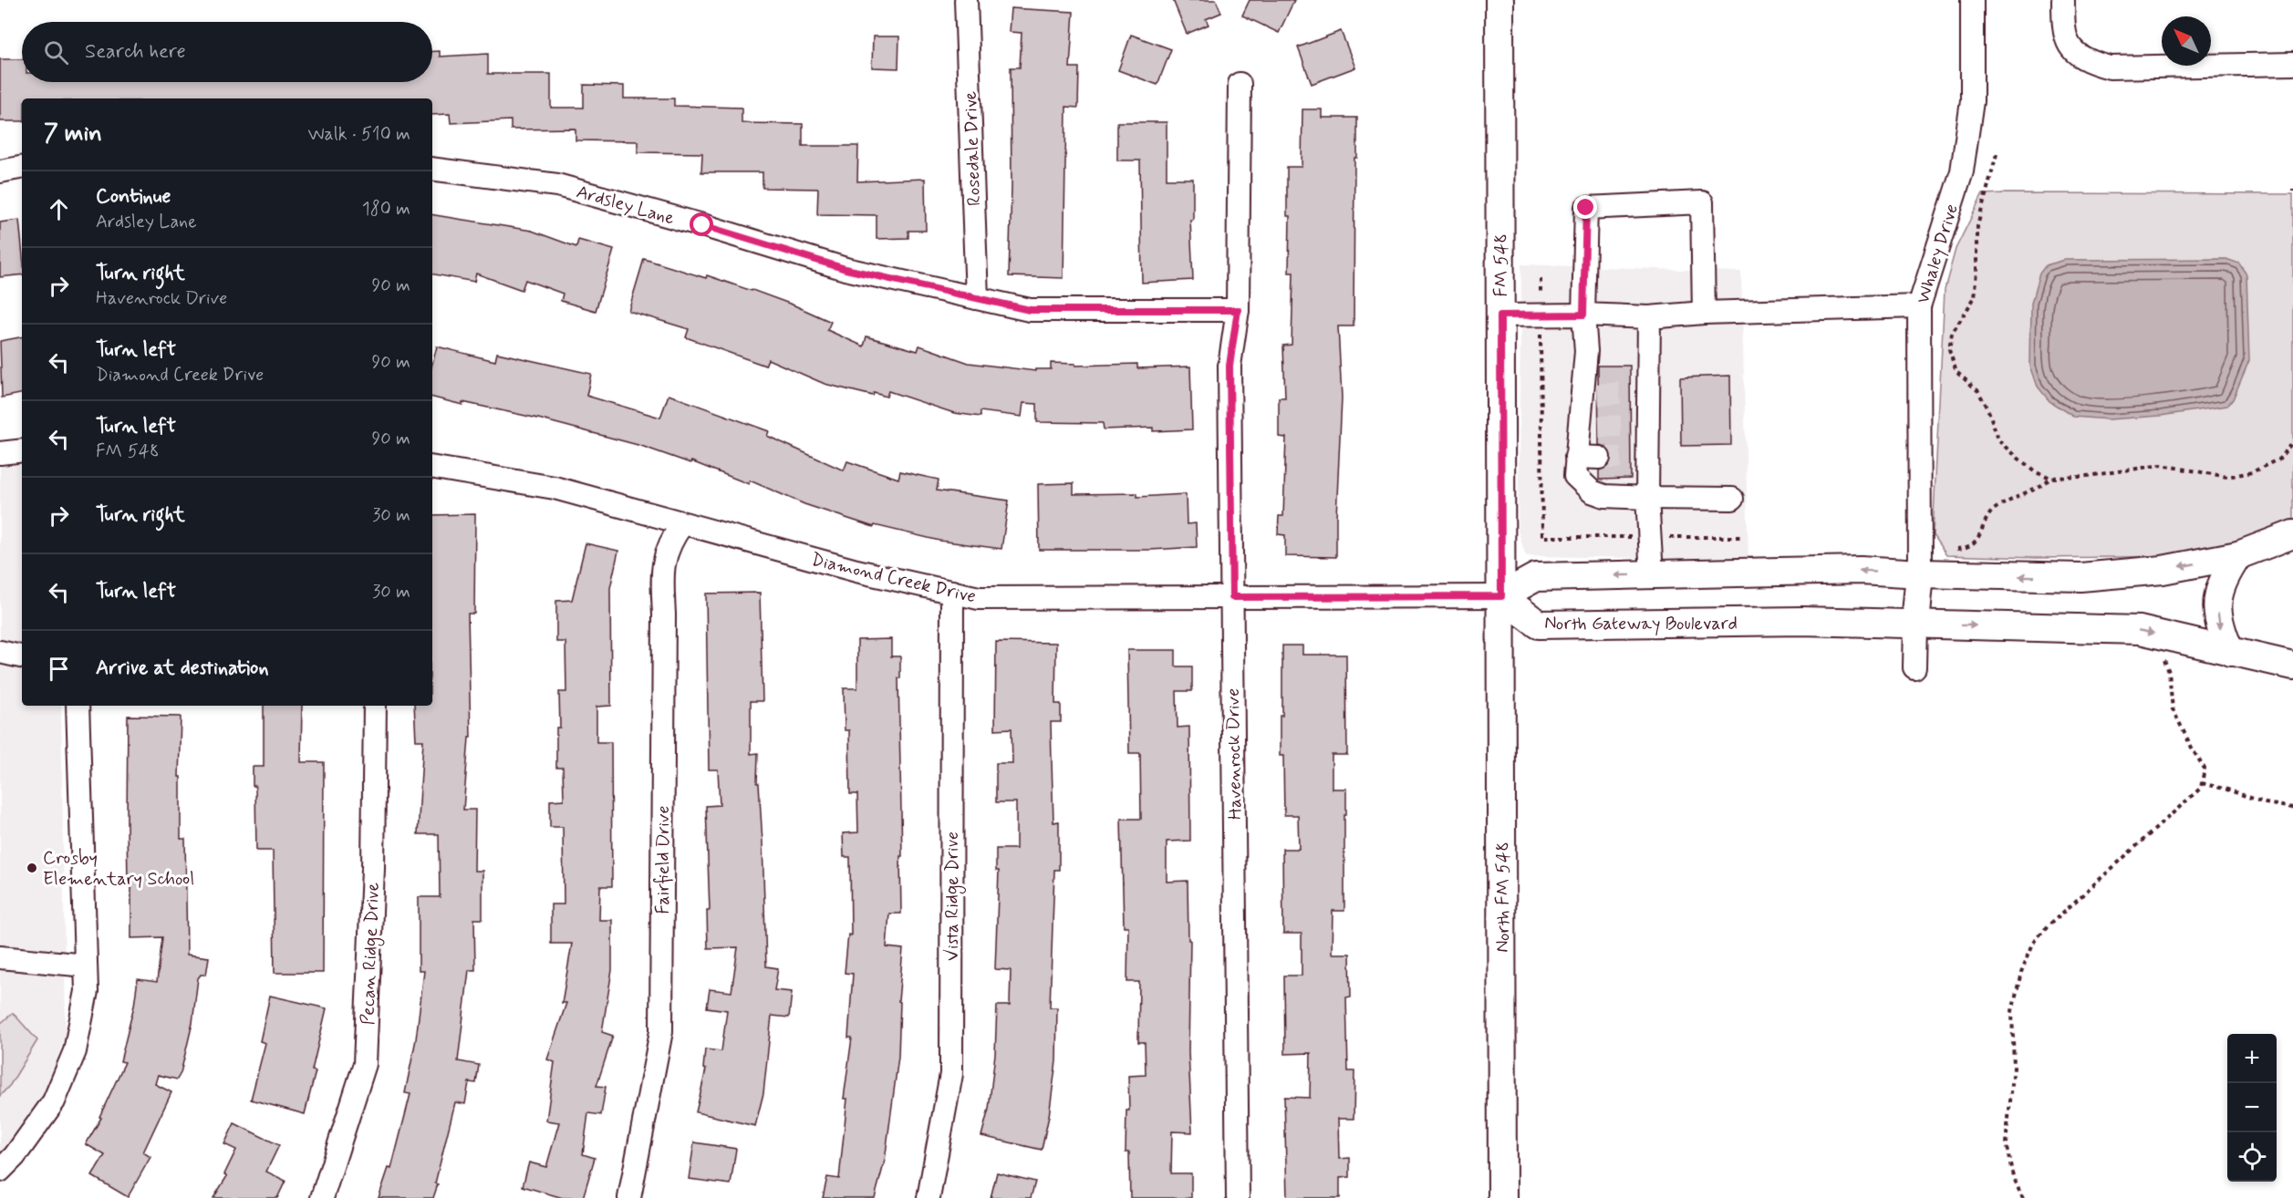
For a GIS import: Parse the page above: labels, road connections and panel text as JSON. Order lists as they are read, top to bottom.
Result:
{
  "streets": {
    "main road": ["FM 548", "North Gateway Boulevard", "North FM 548"],
    "street": [
      "Rosedale Drive",
      "Ardsley Lane",
      "Whaley Drive",
      "Diamond Creek Drive",
      "Havenrock Drive",
      "Fairfield Drive",
      "Vista Ridge Drive",
      "Pecan Ridge Drive"
    ]
  },
  "crossings": [
    ["Rosedale Drive", "Ardsley Lane"],
    ["Ardsley Lane", "Havenrock Drive"],
    ["FM 548", "Diamond Creek Drive"],
    ["FM 548", "North Gateway Boulevard"],
    ["FM 548", "North FM 548"],
    ["Diamond Creek Drive", "North Gateway Boulevard"],
    ["Diamond Creek Drive", "Havenrock Drive"],
    ["Diamond Creek Drive", "Fairfield Drive"],
    ["Diamond Creek Drive", "Vista Ridge Drive"],
    ["Diamond Creek Drive", "North FM 548"],
    ["North Gateway Boulevard", "North FM 548"]
  ],
  "places": ["Crosby Elementary School"],
  "north": "top left",
  "page": {
    "search": "Search here",
    "heading": ["7 min", "Walk · 510 m"],
    "list": [
      ["Continue", "Ardsley Lane", "180 m"],
      ["Turn right", "Havenrock Drive", "90 m"],
      ["Turn left", "Diamond Creek Drive", "90 m"],
      ["Turn left", "FM 548", "90 m"],
      ["Turn right", "30 m"],
      ["Turn left", "30 m"],
      "Arrive at destination"
    ],
    "map_buttons": ["+", "−"]
  }
}
